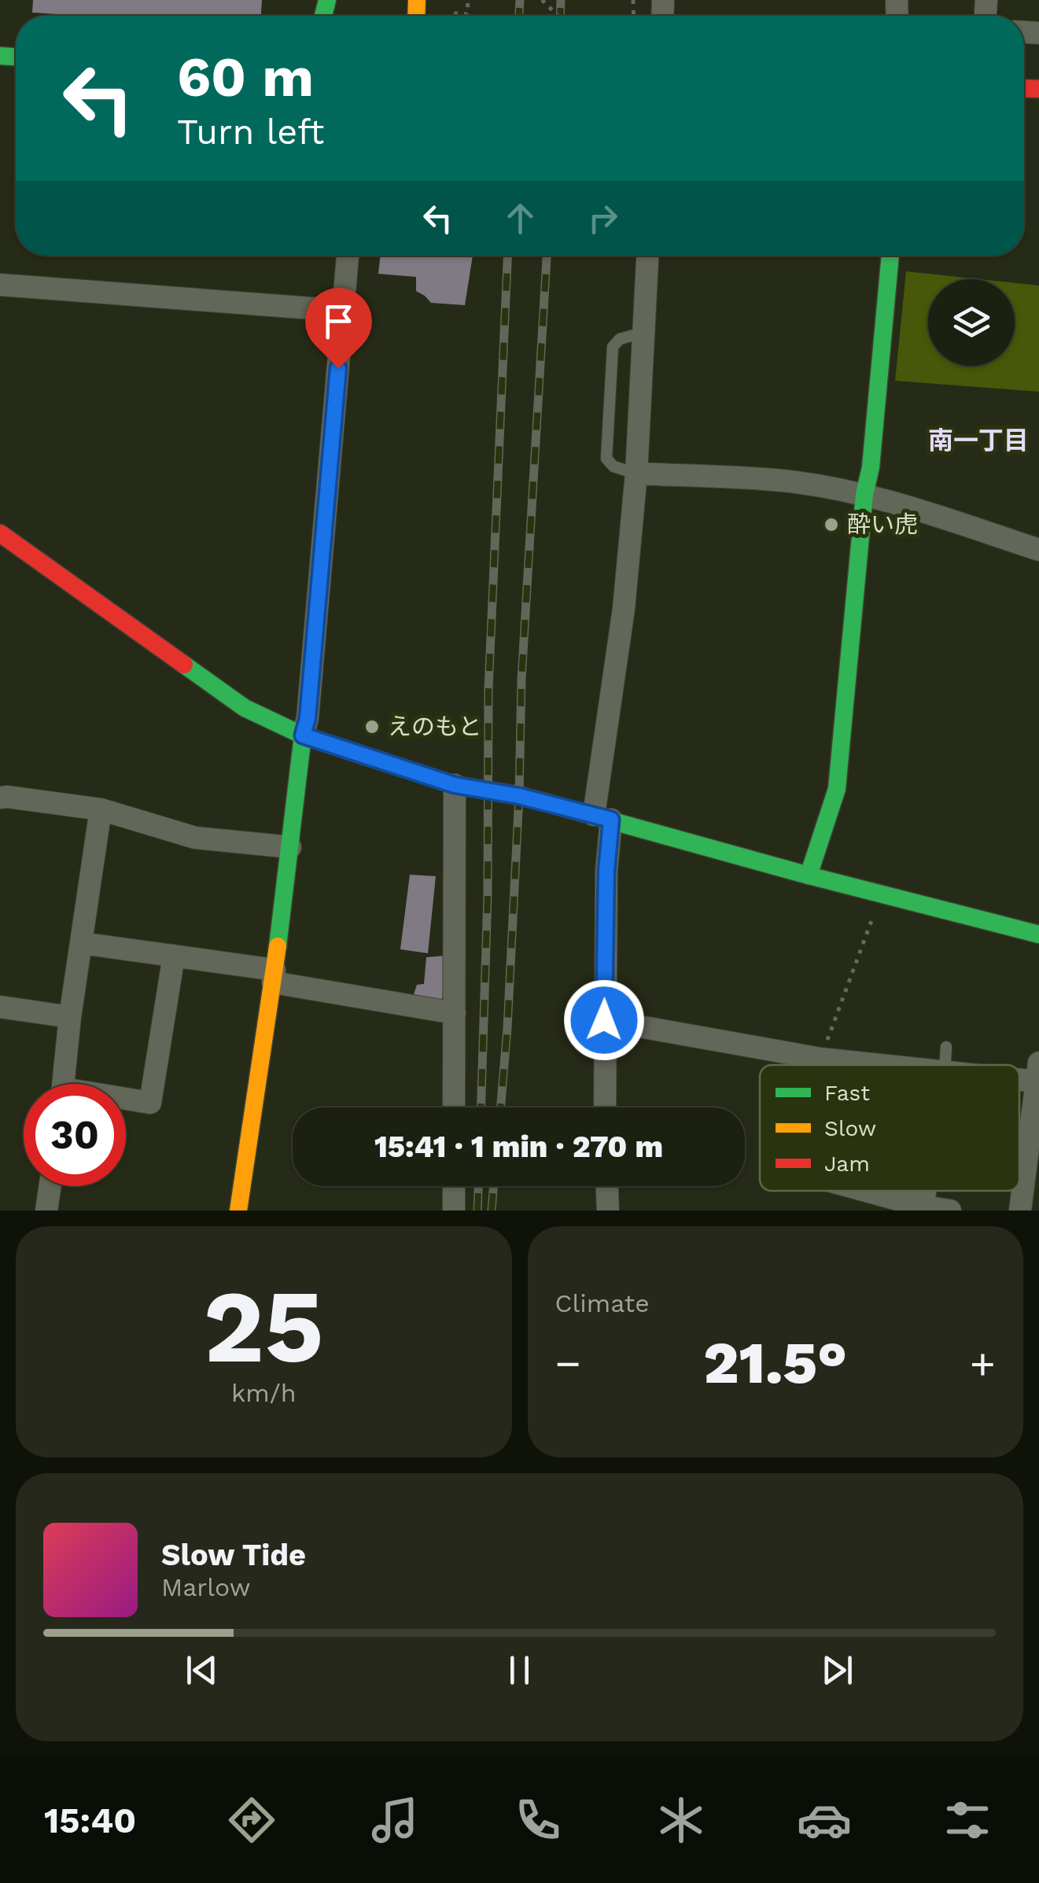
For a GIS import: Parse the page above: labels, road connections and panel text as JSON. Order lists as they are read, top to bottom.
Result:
{
  "districts": ["南一丁目"],
  "places": ["酔い虎", "えのもと"],
  "legend": ["Fast", "Slow", "Jam"],
  "page": {
    "turn": ["60 m", "Turn left"],
    "limit": "30",
    "trip": "15:41 · 1 min · 270 m",
    "tile": [
      ["25", "km/h"],
      "Climate"
    ],
    "heat": ["−", "21.5°", "+"],
    "song": ["Slow Tide", "Marlow"],
    "tabs": "15:40"
  }
}
